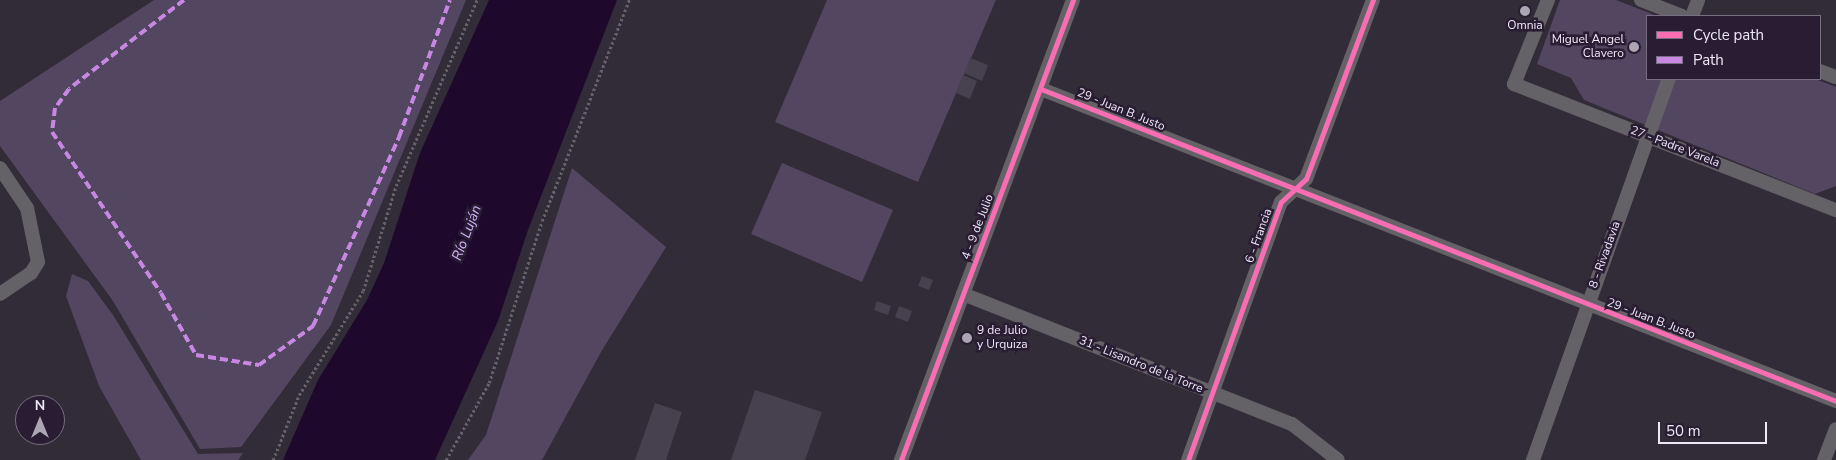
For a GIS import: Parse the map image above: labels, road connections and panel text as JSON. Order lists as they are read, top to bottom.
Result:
{
  "streets": {
    "street": [
      "29 - Juan B. Justo",
      "27 - Padre Varela",
      "4 - 9 de Julio",
      "6 - Francia",
      "8 - Rivadavia",
      "31 - Lisandro de la Torre"
    ]
  },
  "crossings": [
    ["29 - Juan B. Justo", "4 - 9 de Julio"],
    ["29 - Juan B. Justo", "6 - Francia"],
    ["29 - Juan B. Justo", "8 - Rivadavia"],
    ["27 - Padre Varela", "8 - Rivadavia"],
    ["4 - 9 de Julio", "31 - Lisandro de la Torre"],
    ["6 - Francia", "31 - Lisandro de la Torre"]
  ],
  "water": ["Río Luján"],
  "places": ["Omnia", "Miguel Angel Clavero", "9 de Julio y Urquiza"],
  "legend": ["Cycle path", "Path"],
  "scale_bar": "50 m",
  "north": "top"
}
